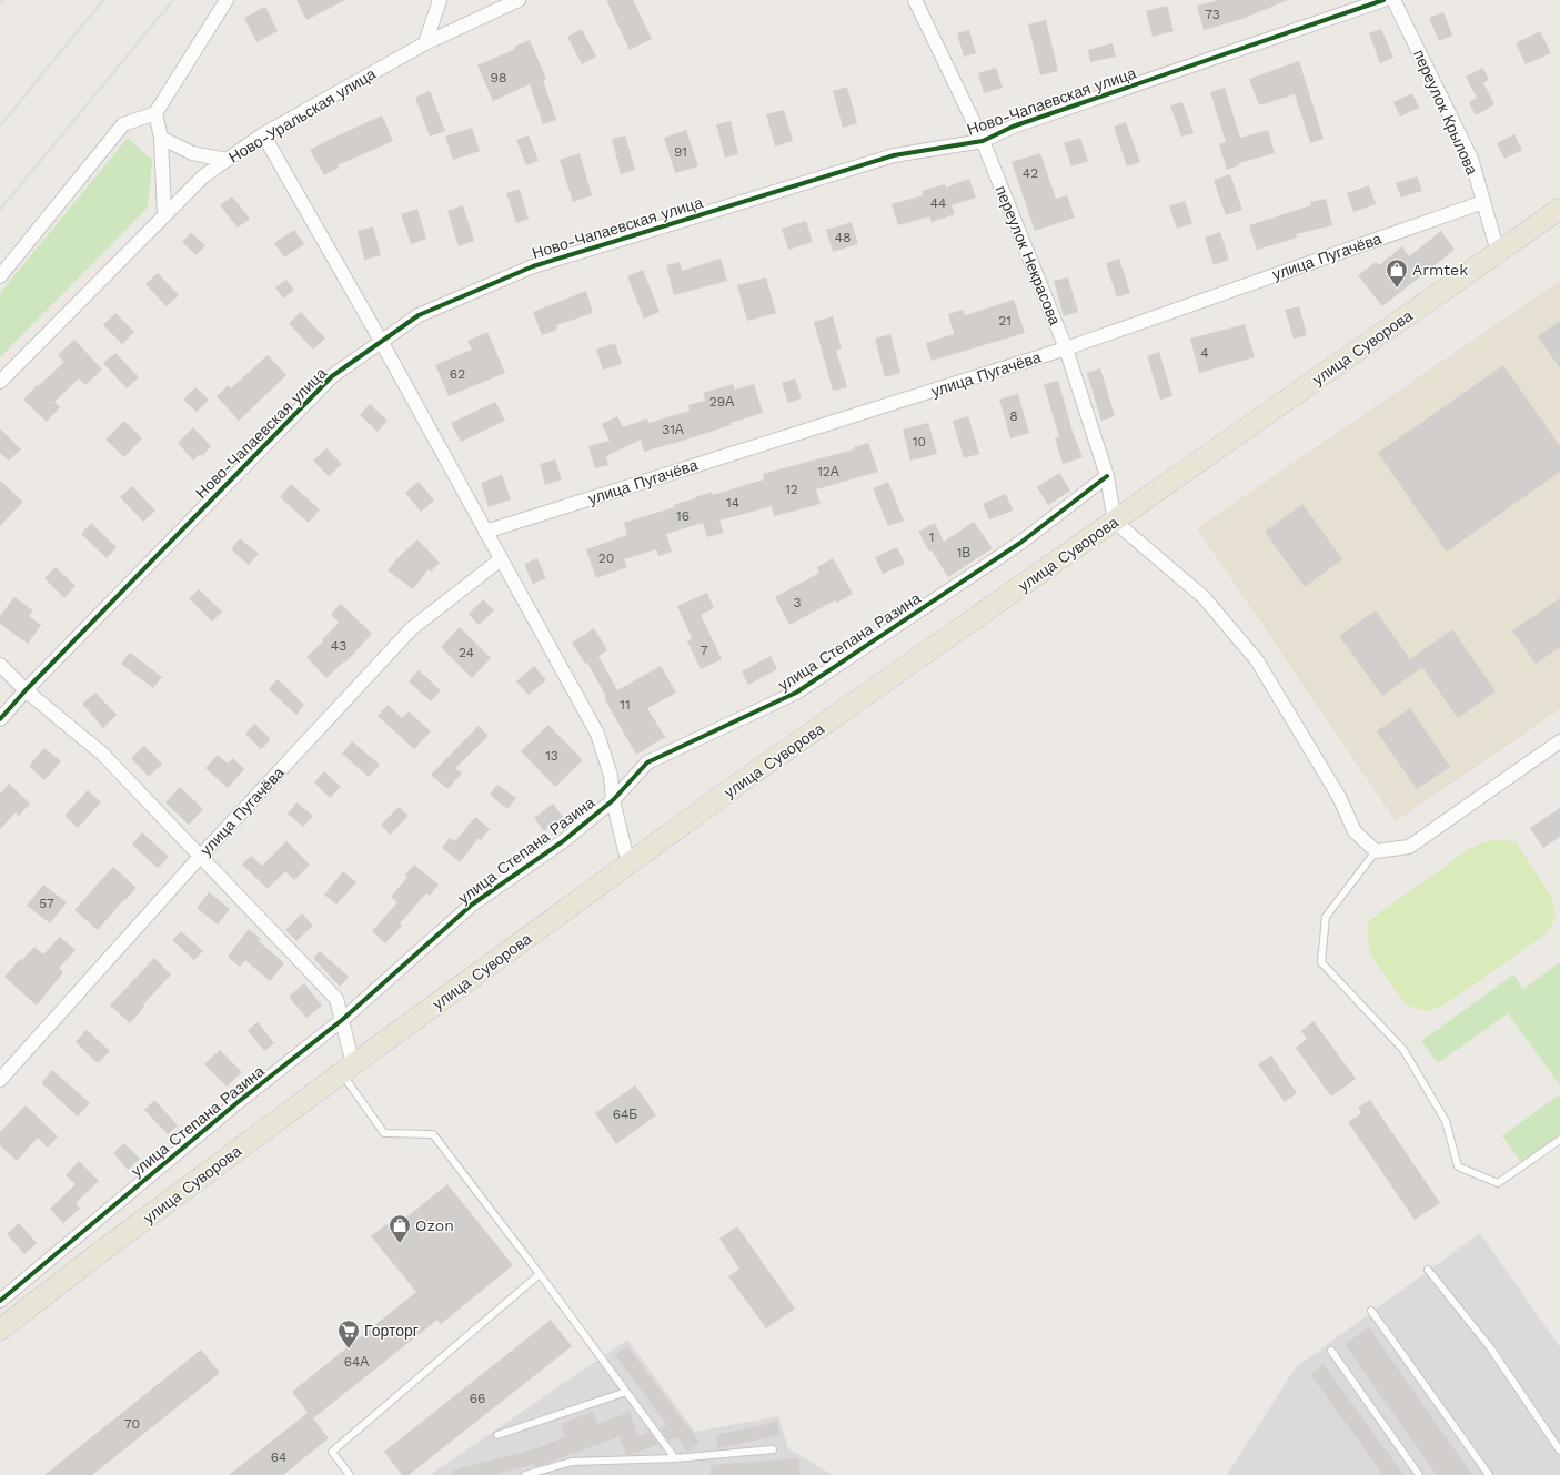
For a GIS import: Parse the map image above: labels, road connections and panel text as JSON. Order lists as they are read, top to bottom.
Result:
{
  "streets": {
    "main road": ["улица Суворова"],
    "street": [
      "Ново-Чапаевская улица",
      "переулок Крылова",
      "Ново-Уральская улица",
      "переулок Некрасова",
      "улица Пугачёва",
      "улица Степана Разина"
    ]
  },
  "crossings": [
    ["Ново-Чапаевская улица", "переулок Некрасова"],
    ["переулок Крылова", "улица Пугачёва"],
    ["переулок Крылова", "улица Суворова"],
    ["переулок Некрасова", "улица Пугачёва"],
    ["переулок Некрасова", "улица Суворова"],
    ["переулок Некрасова", "улица Степана Разина"]
  ],
  "places": {
    "shop": ["Armtek", "Ozon"],
    "supermarket": ["Горторг"]
  },
  "house_numbers": [
    "73",
    "98",
    "91",
    "42",
    "44",
    "48",
    "21",
    "4",
    "62",
    "29А",
    "8",
    "31А",
    "10",
    "12А",
    "12",
    "14",
    "16",
    "1",
    "1В",
    "20",
    "3",
    "43",
    "7",
    "24",
    "11",
    "13",
    "57",
    "64Б",
    "64А",
    "66",
    "70",
    "64"
  ]
}
